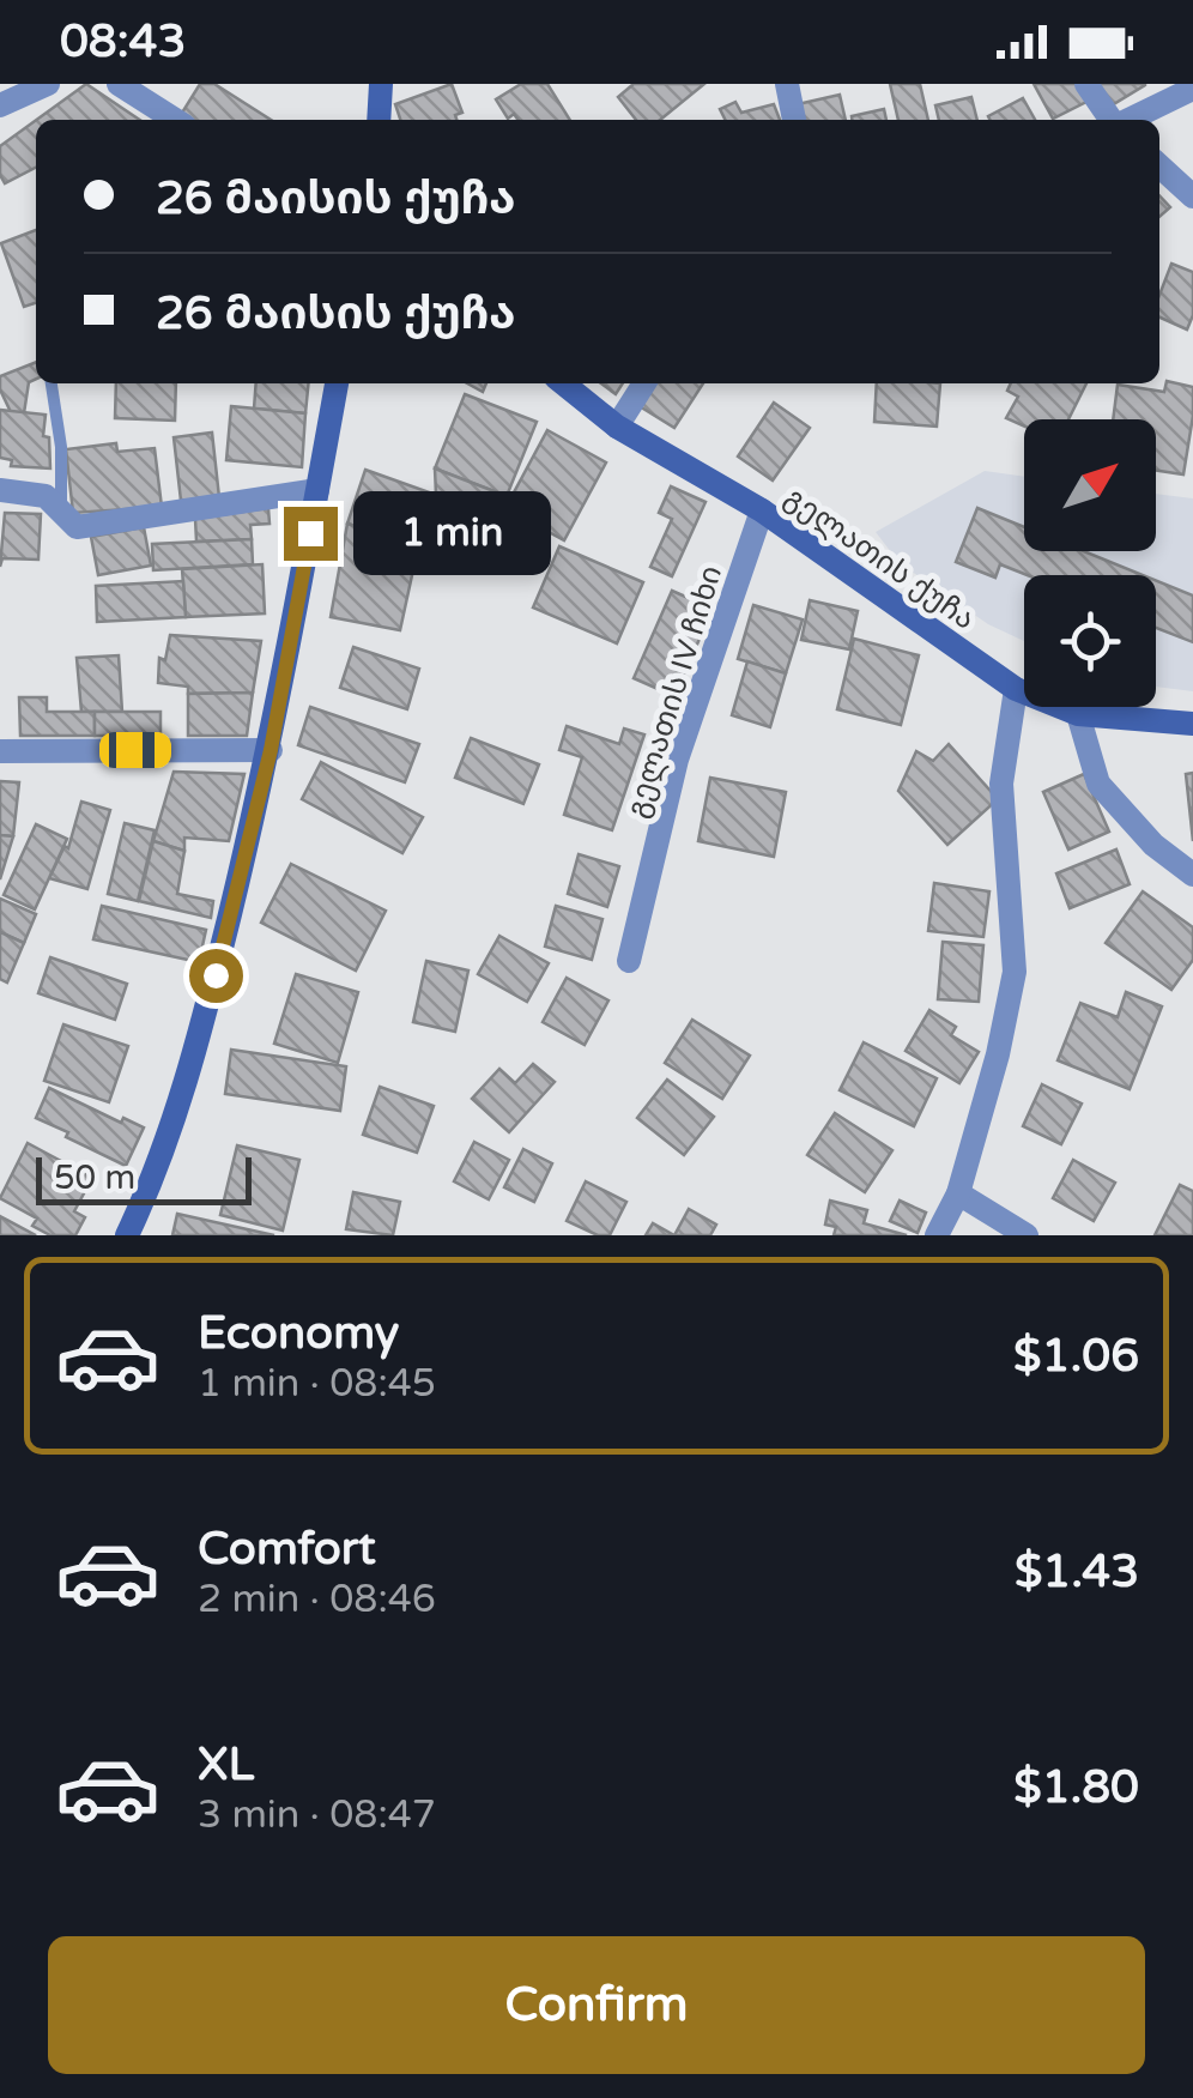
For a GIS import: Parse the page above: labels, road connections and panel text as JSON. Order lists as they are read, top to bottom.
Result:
{
  "streets": {
    "main road": ["გელათის ქუჩა"],
    "street": ["გელათის IV ჩიხი"]
  },
  "crossings": [
    ["გელათის ქუჩა", "გელათის IV ჩიხი"]
  ],
  "scale_bar": "50 m",
  "north": "top right",
  "page": {
    "status": "08:43",
    "banner": ["26 მაისის ქუჩა", "26 მაისის ქუჩა"],
    "bubble": "1 min",
    "scale": "50 m",
    "list": [
      {
        "name": "Economy",
        "note": "1 min · 08:45",
        "value": "$1.06"
      },
      {
        "name": "Comfort",
        "note": "2 min · 08:46",
        "value": "$1.43"
      },
      {
        "name": "XL",
        "note": "3 min · 08:47",
        "value": "$1.80"
      }
    ],
    "buttons": "Confirm"
  }
}
